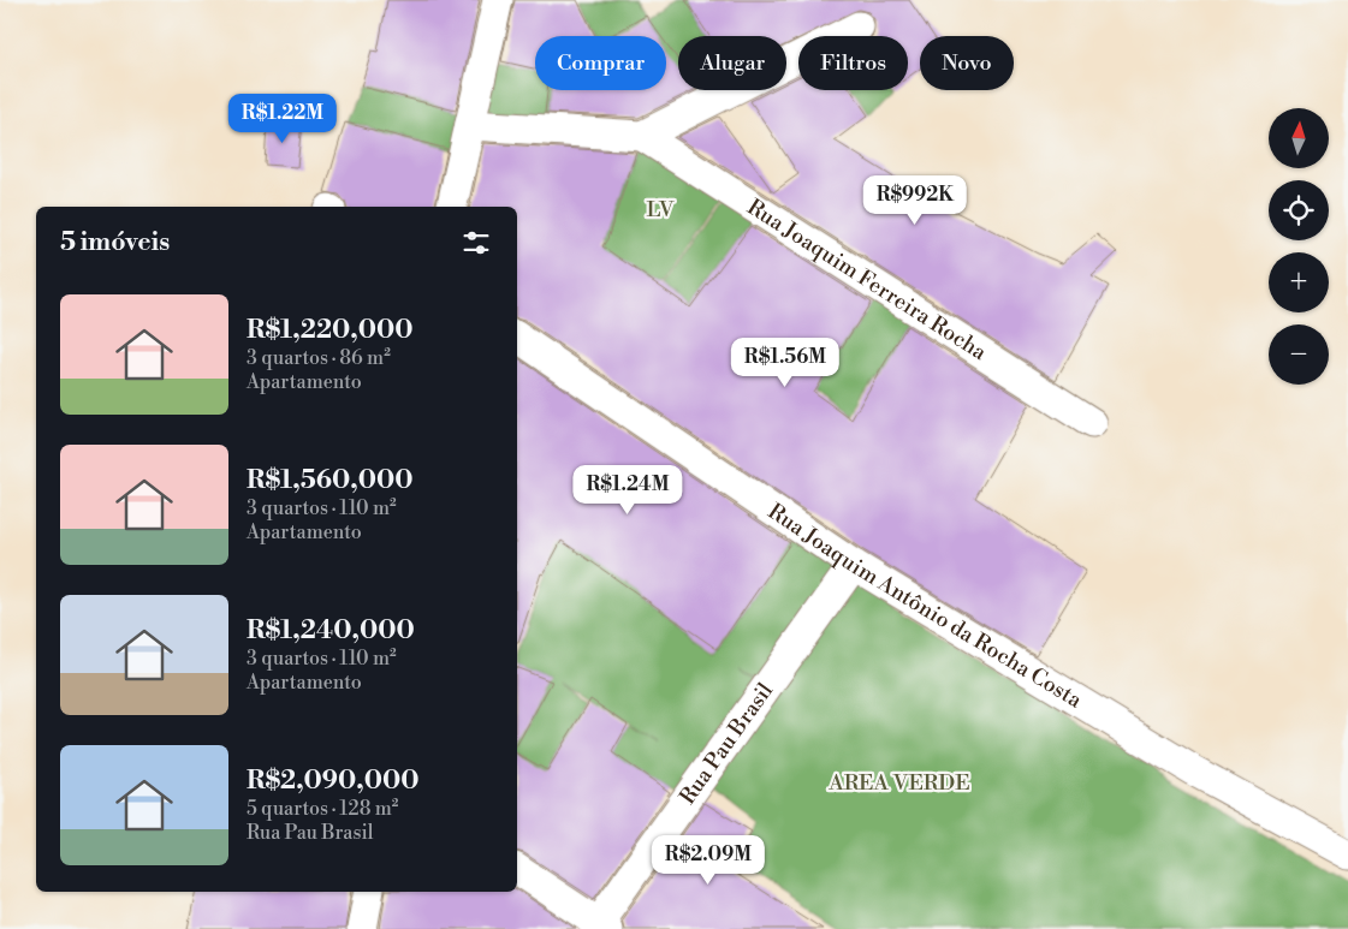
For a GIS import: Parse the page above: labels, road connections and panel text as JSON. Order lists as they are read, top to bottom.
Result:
{
  "streets": {
    "street": ["Rua Joaquim Ferreira Rocha", "Rua Joaquim Antônio da Rocha Costa", "Rua Pau Brasil"]
  },
  "crossings": [
    ["Rua Joaquim Antônio da Rocha Costa", "Rua Pau Brasil"]
  ],
  "parks": ["LV", "AREA VERDE"],
  "north": "top",
  "page": {
    "chip": [
      "Comprar",
      "Alugar",
      "Filtros",
      "Novo"
    ],
    "price": [
      "R$1.22M",
      "R$992K",
      "R$1.56M",
      "R$1.24M",
      "R$2.09M"
    ],
    "map_buttons": ["+", "−"],
    "heading": "5 imóveis",
    "list": [
      {
        "name": "R$1,220,000",
        "note": "3 quartos · 86 m² · Apartamento"
      },
      {
        "name": "R$1,560,000",
        "note": "3 quartos · 110 m² · Apartamento"
      },
      {
        "name": "R$1,240,000",
        "note": "3 quartos · 110 m² · Apartamento"
      },
      {
        "name": "R$2,090,000",
        "note": "5 quartos · 128 m² · Rua Pau Brasil"
      }
    ]
  }
}
